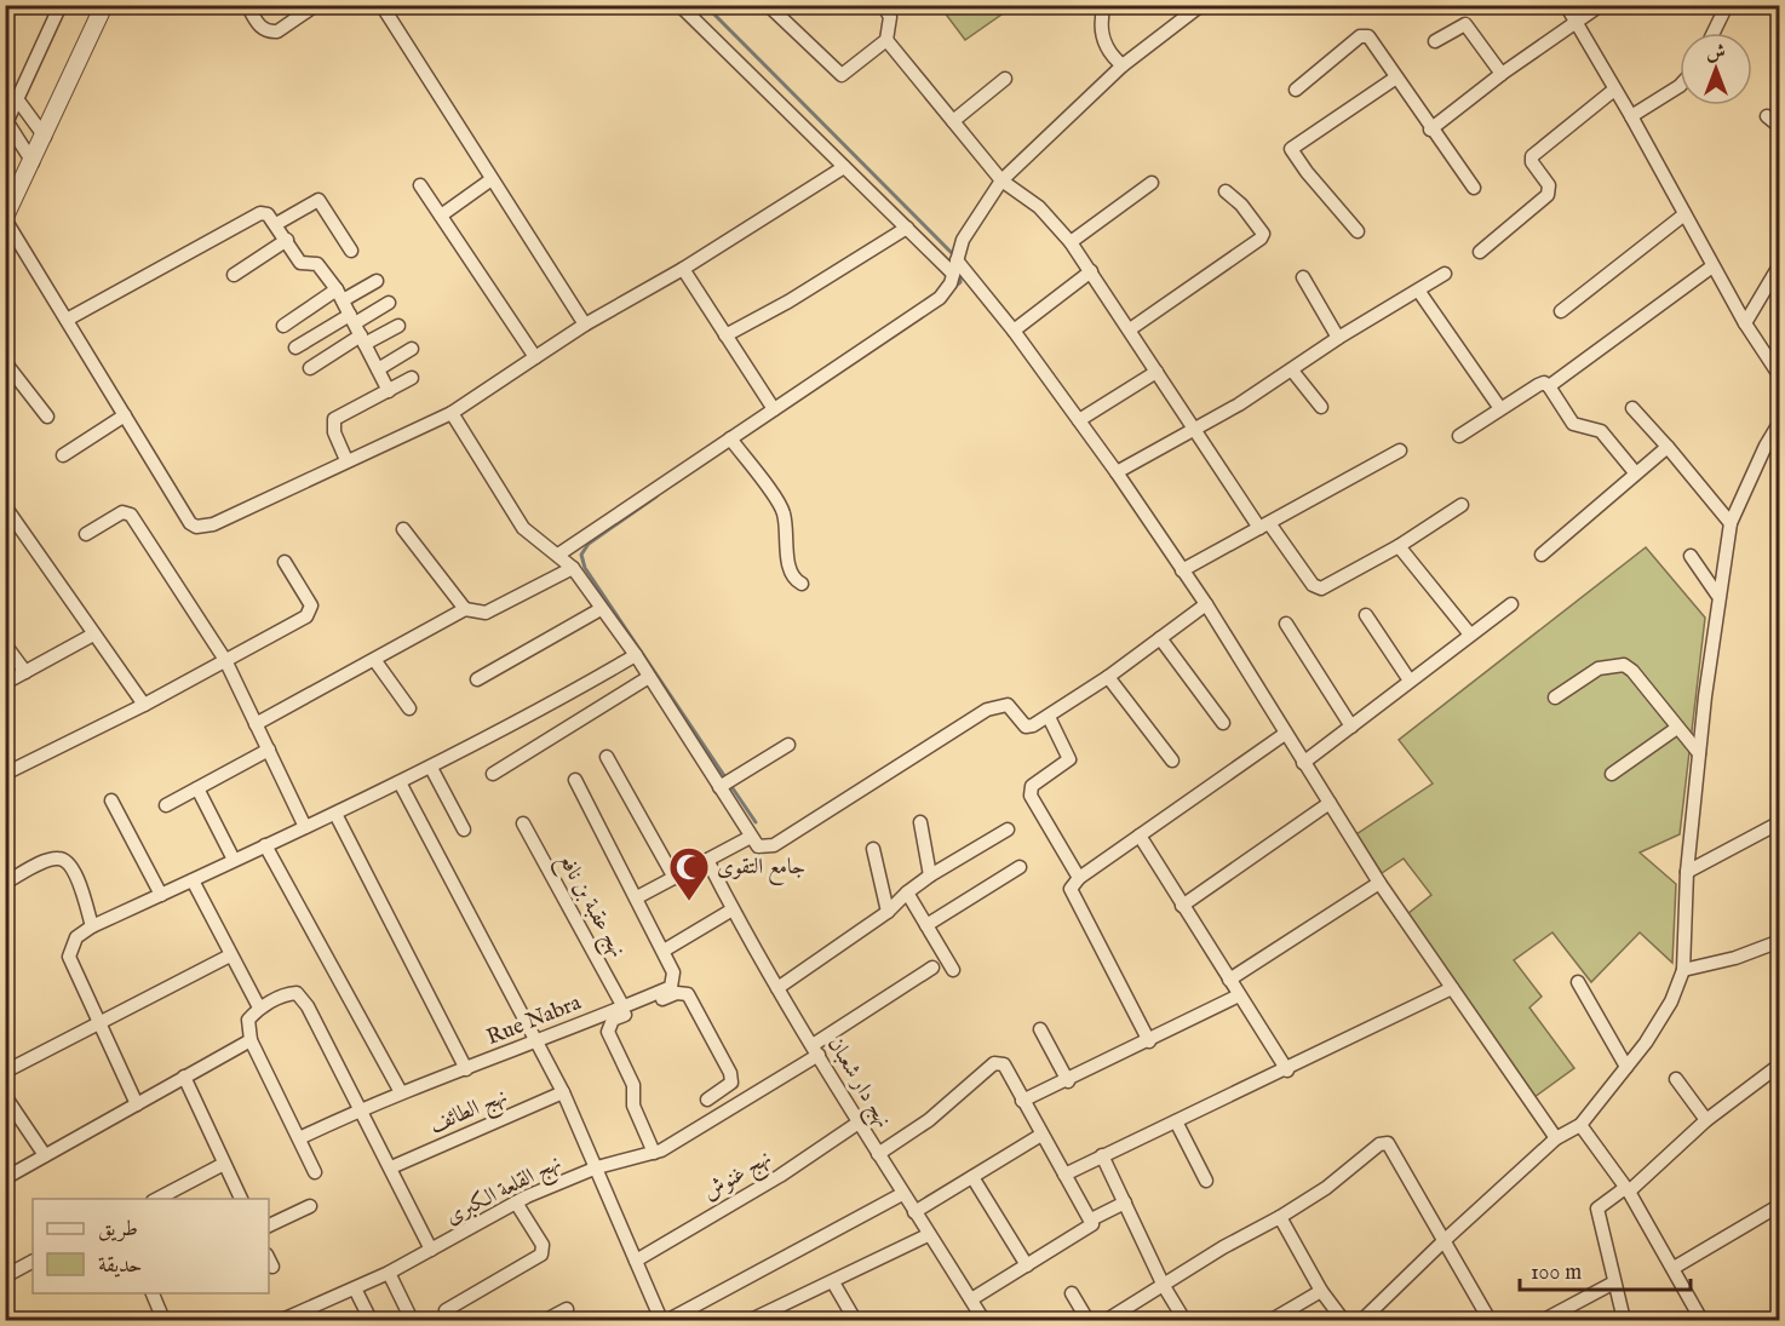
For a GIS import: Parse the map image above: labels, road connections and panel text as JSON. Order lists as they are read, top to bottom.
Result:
{
  "streets": {
    "street": [
      "نهج عقبة بن نافع",
      "Rue Nabra",
      "نهج دار شعبان",
      "نهج الطائف",
      "نهج غنوش",
      "نهج القلعة الكبرى"
    ]
  },
  "crossings": [
    ["نهج عقبة بن نافع", "Rue Nabra"],
    ["نهج دار شعبان", "نهج غنوش"],
    ["نهج دار شعبان", "نهج القلعة الكبرى"]
  ],
  "places": {
    "mosque": ["جامع التقوى"]
  },
  "legend": ["طريق", "حديقة"],
  "scale_bar": "100 m",
  "north": "top"
}
